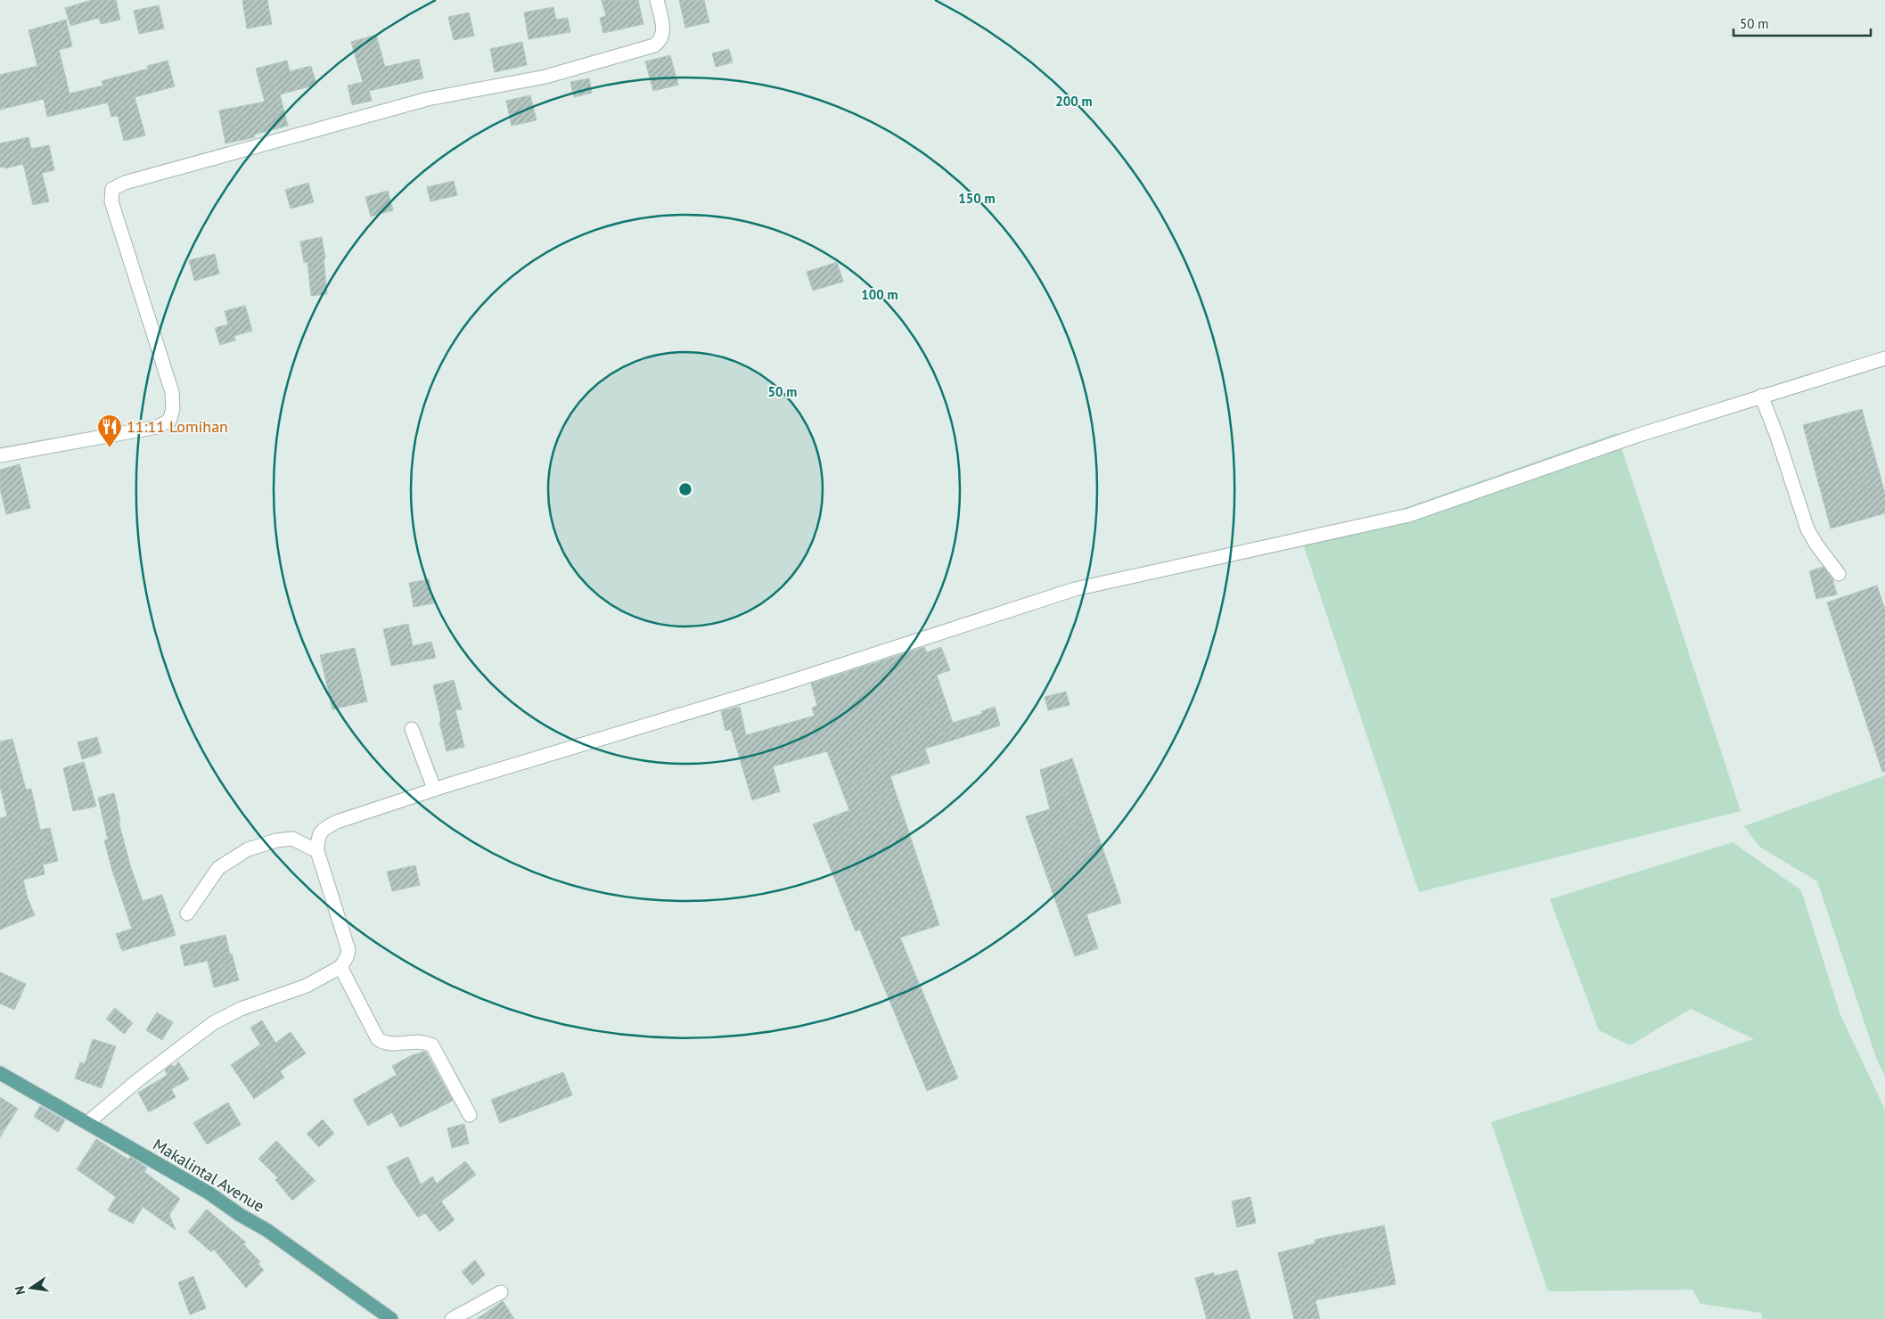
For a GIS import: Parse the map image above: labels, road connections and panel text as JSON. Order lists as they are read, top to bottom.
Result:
{
  "streets": {
    "main road": ["Makalintal Avenue"]
  },
  "places": {
    "restaurant": ["11:11 Lomihan"]
  },
  "scale_bar": "50 m",
  "north": "left",
  "rings": [
    "200 m",
    "150 m",
    "100 m",
    "50 m"
  ]
}
